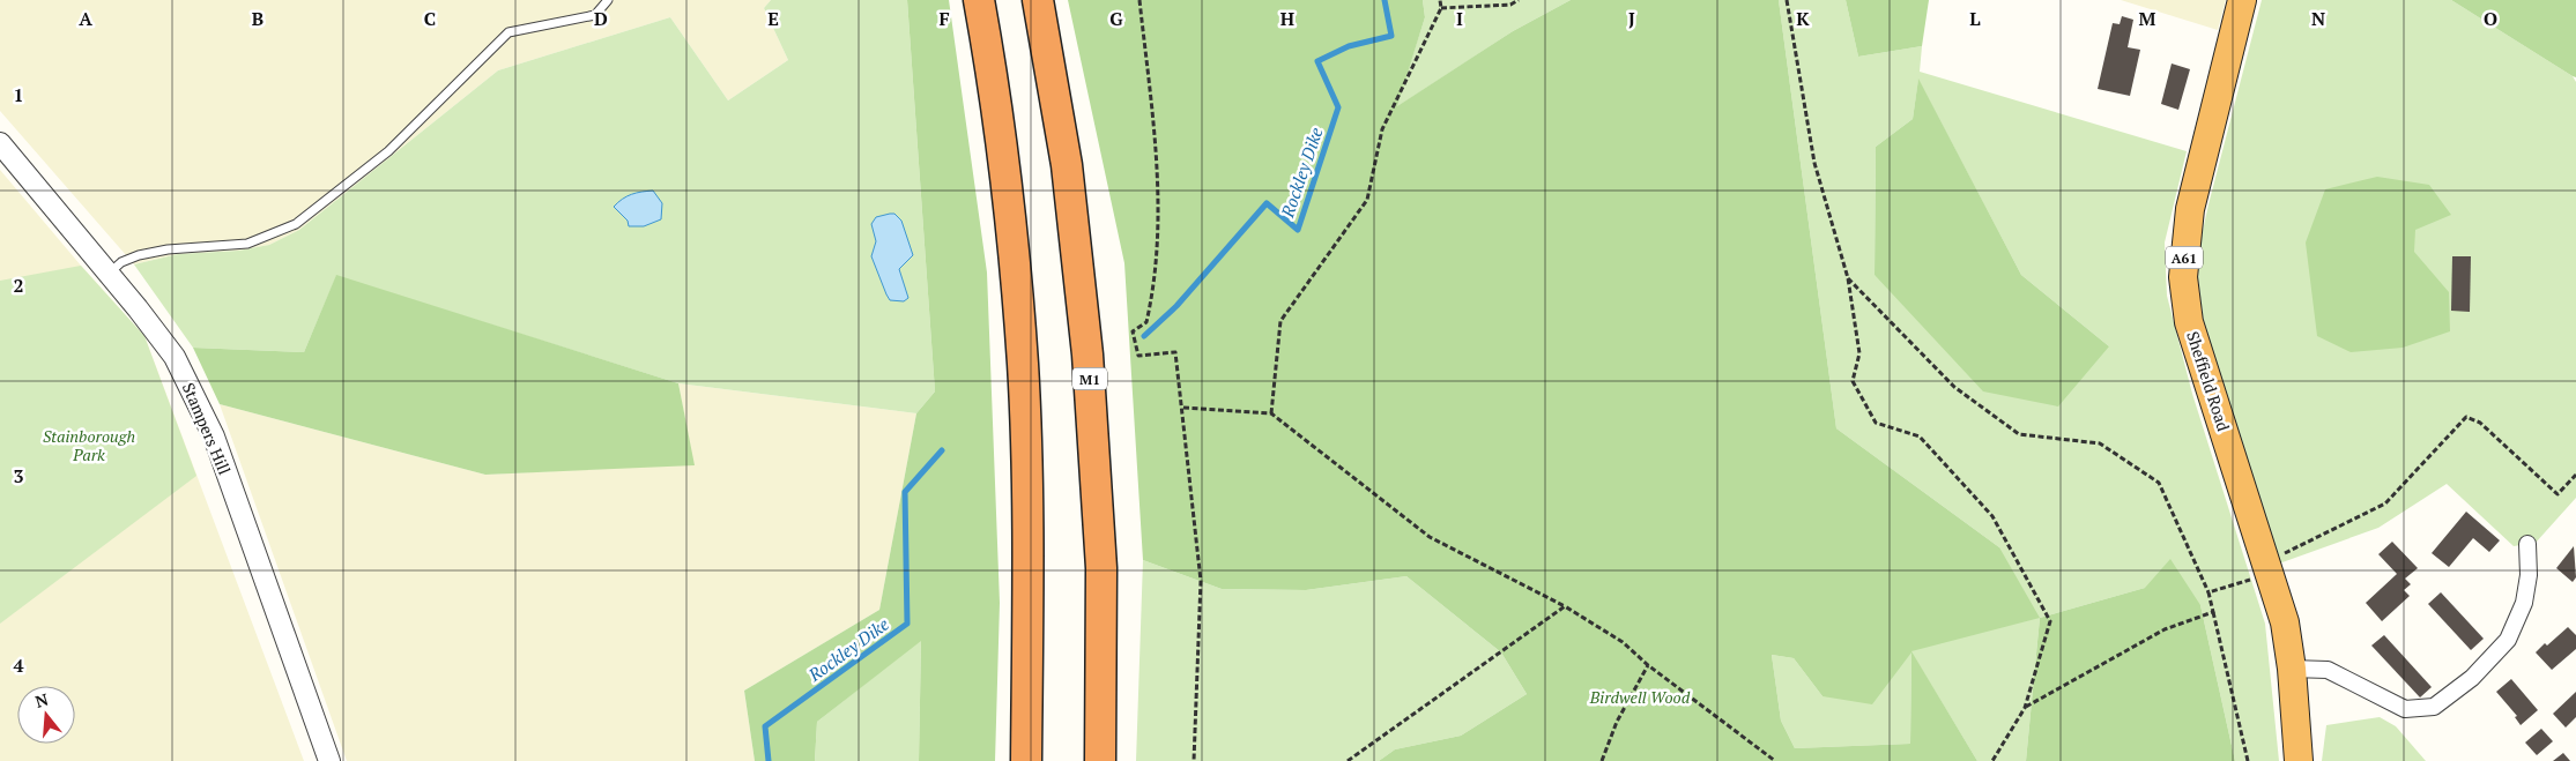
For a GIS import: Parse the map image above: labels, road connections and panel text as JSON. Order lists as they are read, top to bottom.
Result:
{
  "streets": {
    "highway": ["A61", "M1", "Sheffield Road"],
    "street": ["Stampers Hill"]
  },
  "water": ["Rockley Dike"],
  "parks": ["Stainborough Park", "Birdwell Wood"],
  "north": "top",
  "grid": {
    "columns": [
      "A",
      "B",
      "C",
      "D",
      "E",
      "F",
      "G",
      "H",
      "I",
      "J",
      "K",
      "L",
      "M",
      "N",
      "O"
    ],
    "rows": [
      "1",
      "2",
      "3",
      "4"
    ]
  }
}
